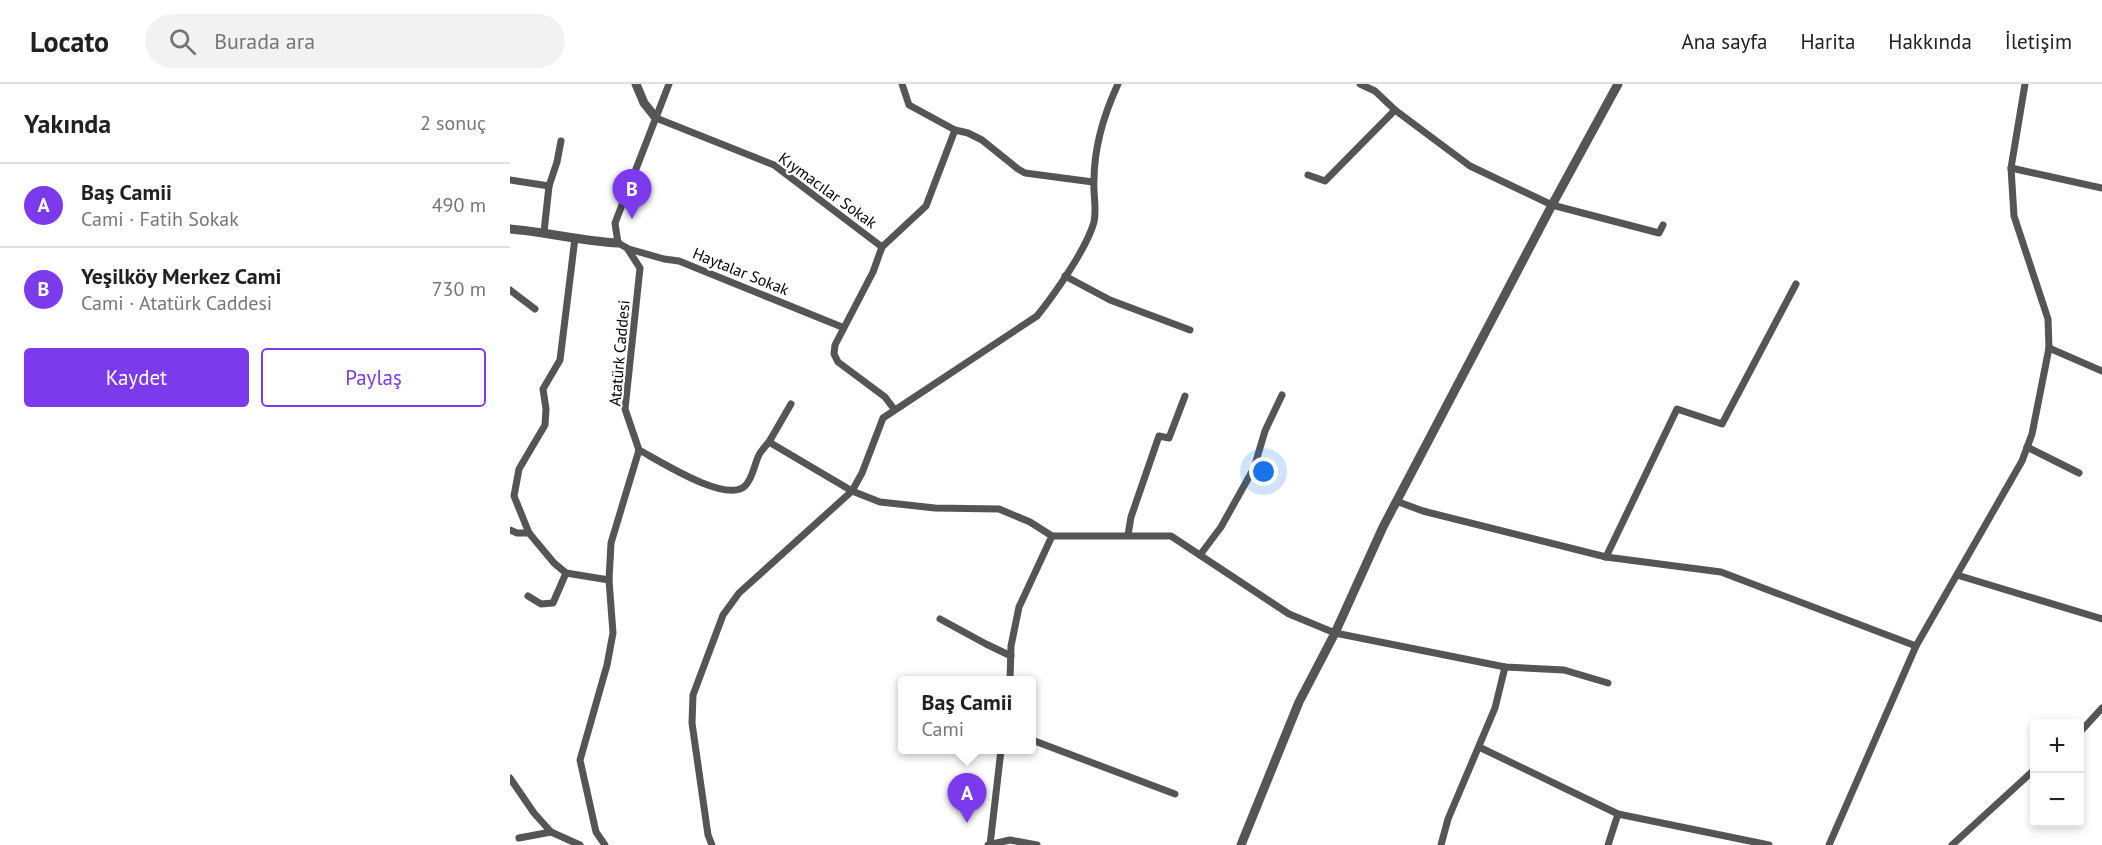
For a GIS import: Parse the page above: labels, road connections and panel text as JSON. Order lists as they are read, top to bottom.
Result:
{
  "streets": {
    "street": ["Kıymacılar Sokak", "Haytalar Sokak", "Atatürk Caddesi"]
  },
  "crossings": [
    ["Haytalar Sokak", "Atatürk Caddesi"]
  ],
  "page": {
    "header": "Locato",
    "search": "Burada ara",
    "nav": [
      "Ana sayfa",
      "Harita",
      "Hakkında",
      "İletişim"
    ],
    "heading": ["Yakında", "2 sonuç"],
    "list": [
      {
        "mark": "A",
        "name": "Baş Camii",
        "note": "Cami · Fatih Sokak",
        "value": "490 m"
      },
      {
        "mark": "B",
        "name": "Yeşilköy Merkez Cami",
        "note": "Cami · Atatürk Caddesi",
        "value": "730 m"
      }
    ],
    "pins": ["B", "A"],
    "buttons": ["Kaydet", "Paylaş"],
    "popup": ["Baş Camii", "Cami"],
    "map_buttons": ["+", "−"]
  }
}
